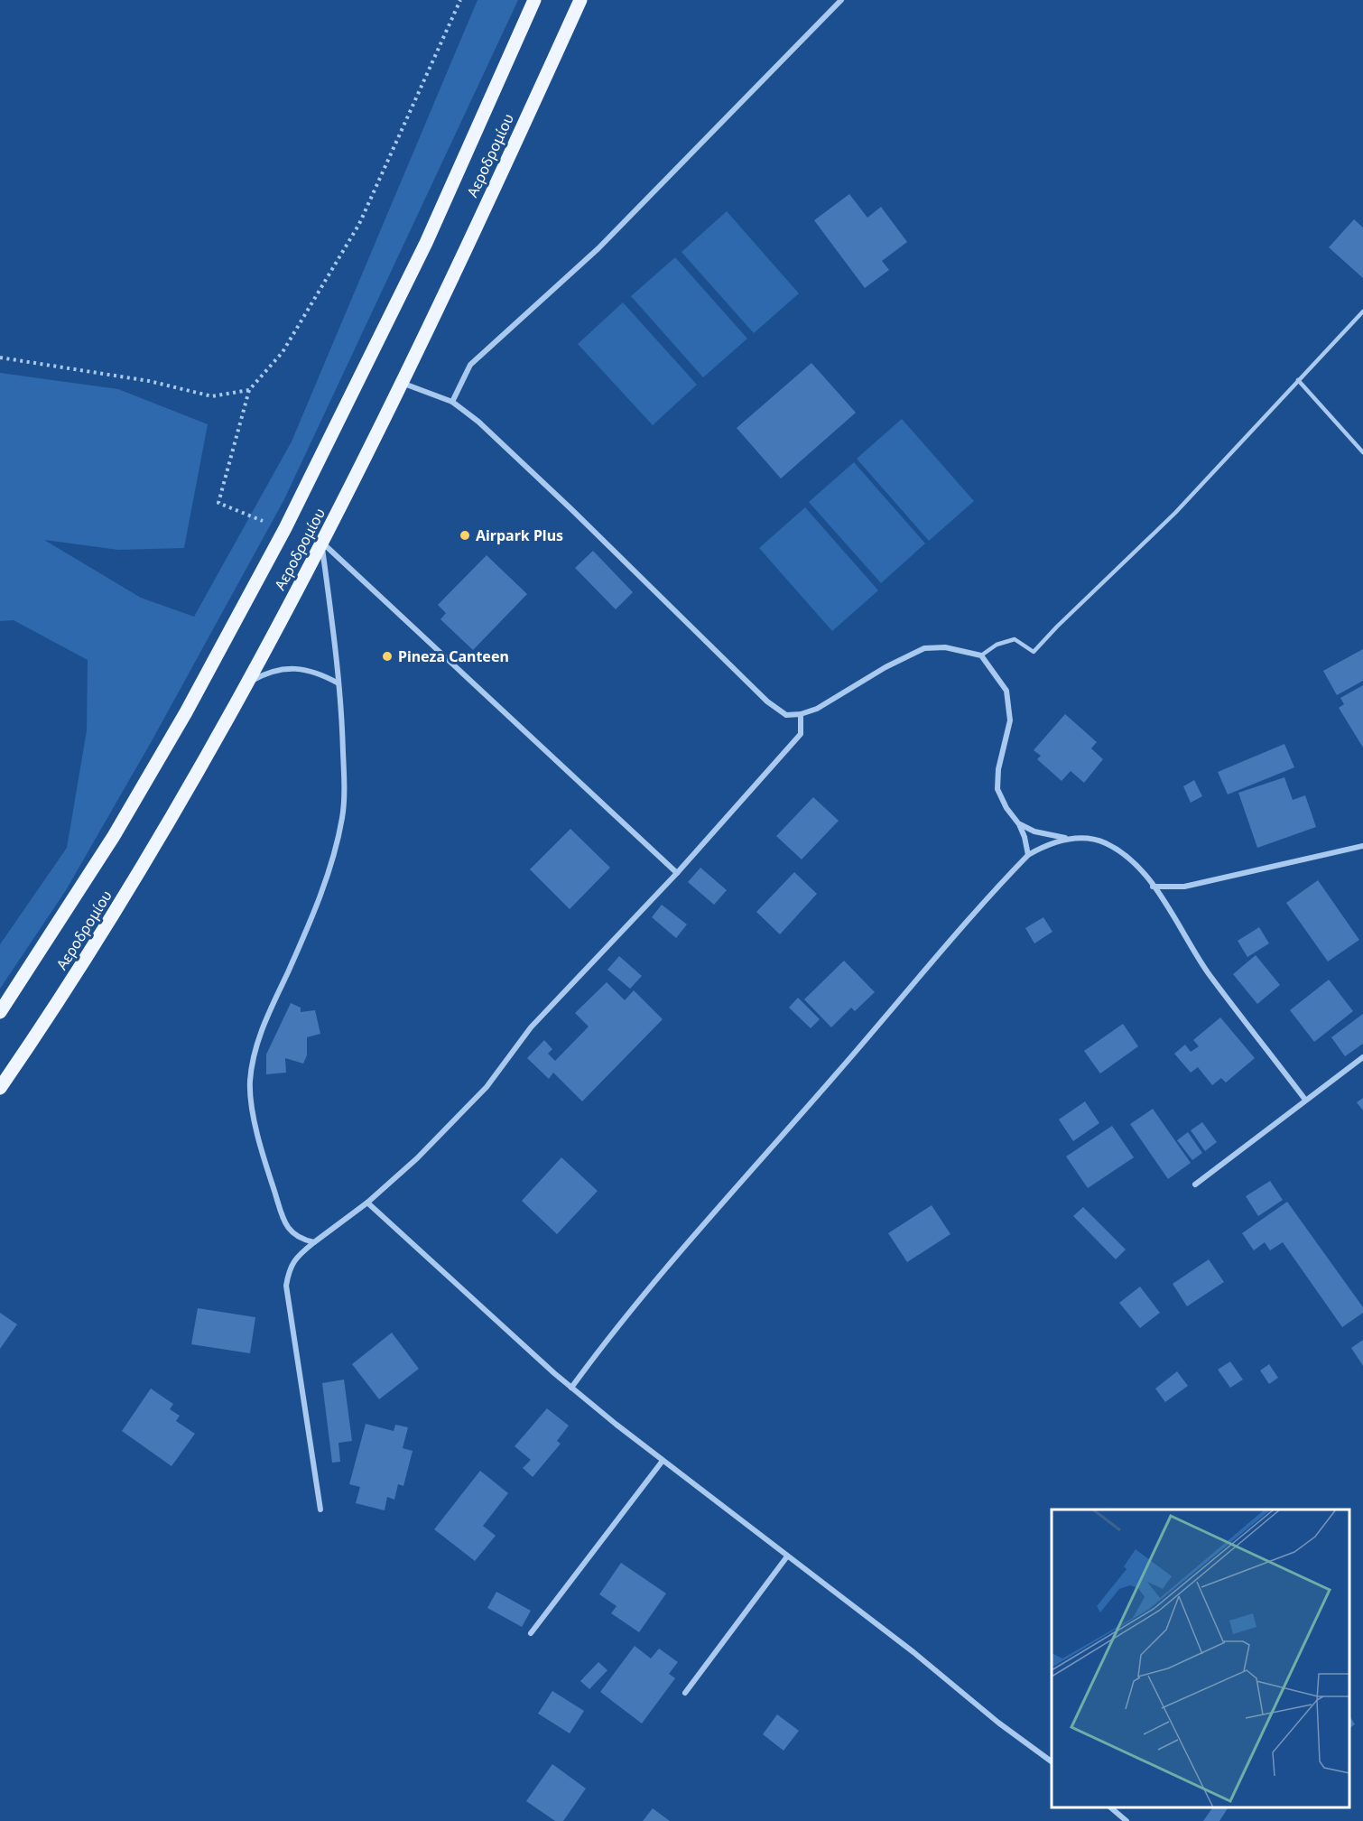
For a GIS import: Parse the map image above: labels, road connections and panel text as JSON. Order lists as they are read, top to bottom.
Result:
{
  "streets": {
    "main road": ["Αεροδρομίου"]
  },
  "places": ["Airpark Plus", "Pineza Canteen"]
}
